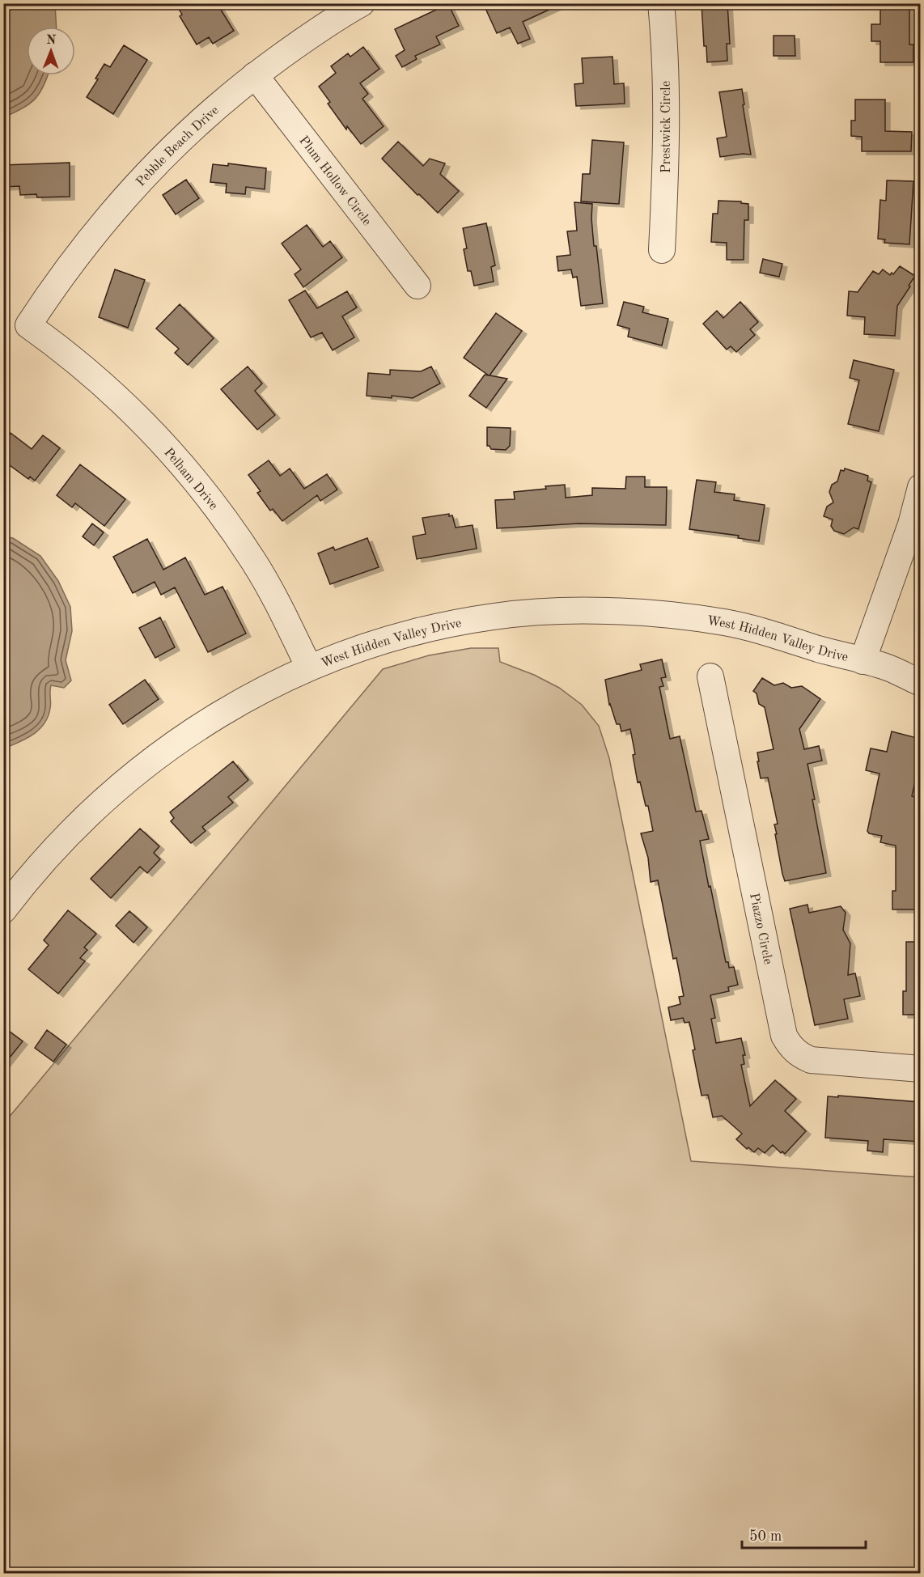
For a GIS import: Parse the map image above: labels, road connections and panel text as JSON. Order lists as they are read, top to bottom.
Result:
{
  "streets": {
    "street": [
      "Prestwick Circle",
      "Pebble Beach Drive",
      "Plum Hollow Circle",
      "Pelham Drive",
      "West Hidden Valley Drive",
      "Piazzo Circle"
    ]
  },
  "crossings": [
    ["Pebble Beach Drive", "Plum Hollow Circle"],
    ["Pebble Beach Drive", "Pelham Drive"],
    ["Pelham Drive", "West Hidden Valley Drive"]
  ],
  "scale_bar": "50 m",
  "north": "top"
}
